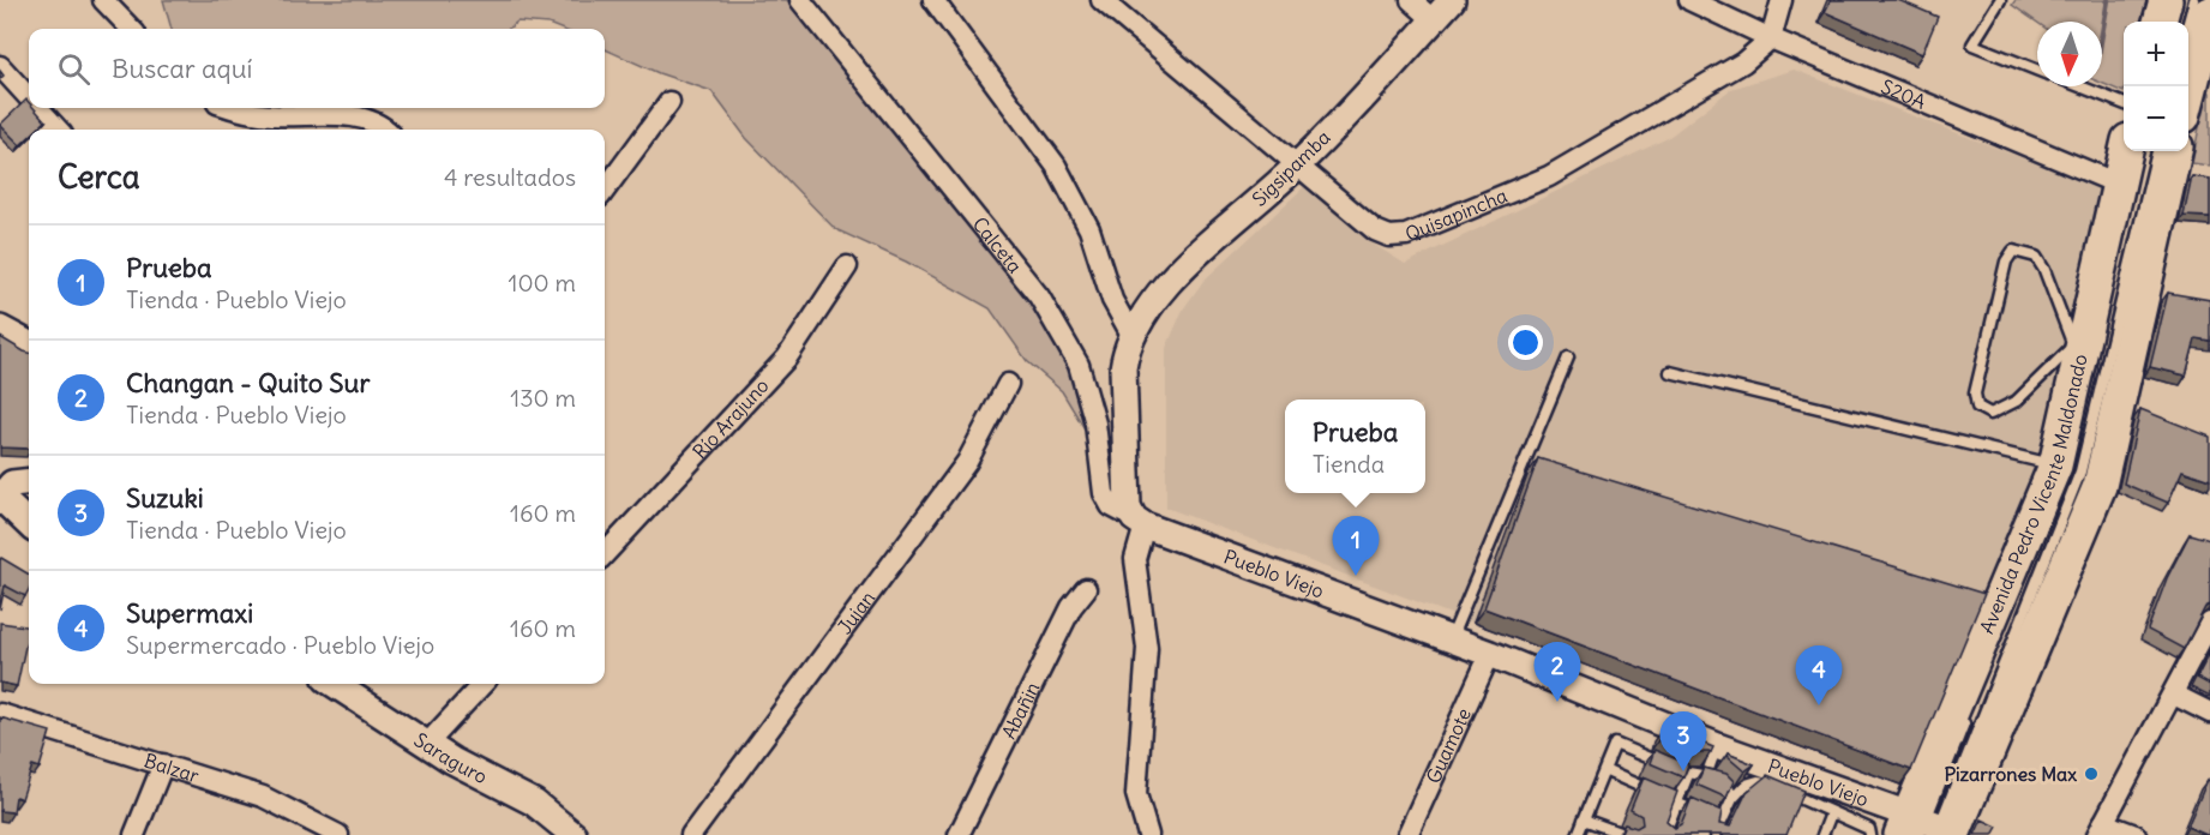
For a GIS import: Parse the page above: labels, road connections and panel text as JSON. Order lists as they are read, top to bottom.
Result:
{
  "streets": {
    "main road": ["Avenida Pedro Vicente Maldonado"],
    "street": [
      "S20A",
      "Sigsipamba",
      "Quisapincha",
      "Calceta",
      "Río Arajuno",
      "Pueblo Viejo",
      "Jujan",
      "Abañin",
      "Guamote",
      "Saraguro",
      "Balzar"
    ]
  },
  "crossings": [
    ["S20A", "Quisapincha"],
    ["S20A", "Avenida Pedro Vicente Maldonado"],
    ["Sigsipamba", "Quisapincha"],
    ["Calceta", "Pueblo Viejo"],
    ["Avenida Pedro Vicente Maldonado", "Pueblo Viejo"],
    ["Pueblo Viejo", "Guamote"]
  ],
  "places": ["Pizarrones Max"],
  "north": "bottom",
  "page": {
    "map_buttons": ["+", "−"],
    "search": "Buscar aquí",
    "heading": ["Cerca", "4 resultados"],
    "list": [
      {
        "mark": "1",
        "name": "Prueba",
        "note": "Tienda · Pueblo Viejo",
        "value": "100 m"
      },
      {
        "mark": "2",
        "name": "Changan - Quito Sur",
        "note": "Tienda · Pueblo Viejo",
        "value": "130 m"
      },
      {
        "mark": "3",
        "name": "Suzuki",
        "note": "Tienda · Pueblo Viejo",
        "value": "160 m"
      },
      {
        "mark": "4",
        "name": "Supermaxi",
        "note": "Supermercado · Pueblo Viejo",
        "value": "160 m"
      }
    ],
    "popup": ["Prueba", "Tienda"],
    "pins": [
      "1",
      "2",
      "4",
      "3"
    ]
  }
}
